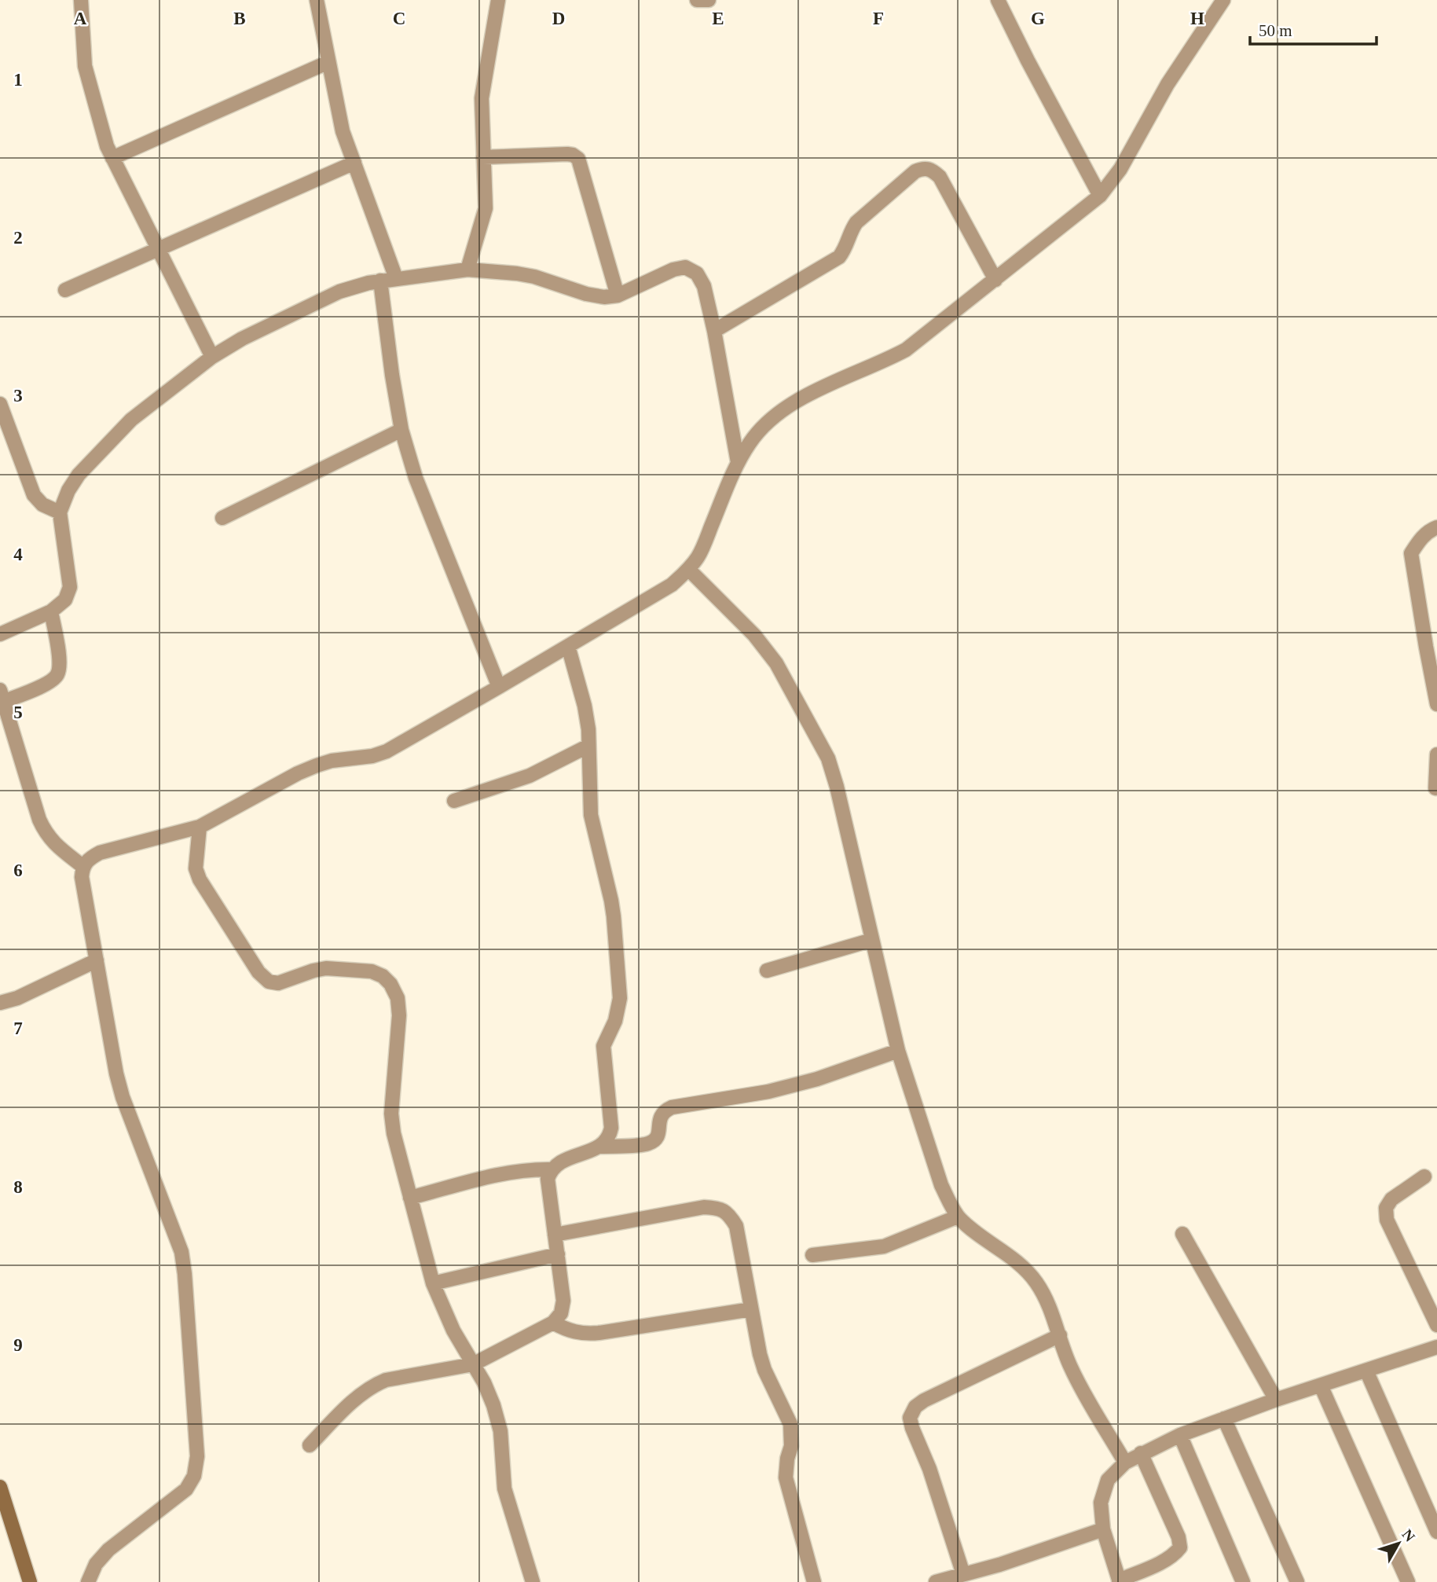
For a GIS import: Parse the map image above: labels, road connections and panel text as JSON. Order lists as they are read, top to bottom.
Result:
{
  "scale_bar": "50 m",
  "north": "top right",
  "grid": {
    "columns": [
      "A",
      "B",
      "C",
      "D",
      "E",
      "F",
      "G",
      "H"
    ],
    "rows": [
      "1",
      "2",
      "3",
      "4",
      "5",
      "6",
      "7",
      "8",
      "9"
    ]
  }
}
